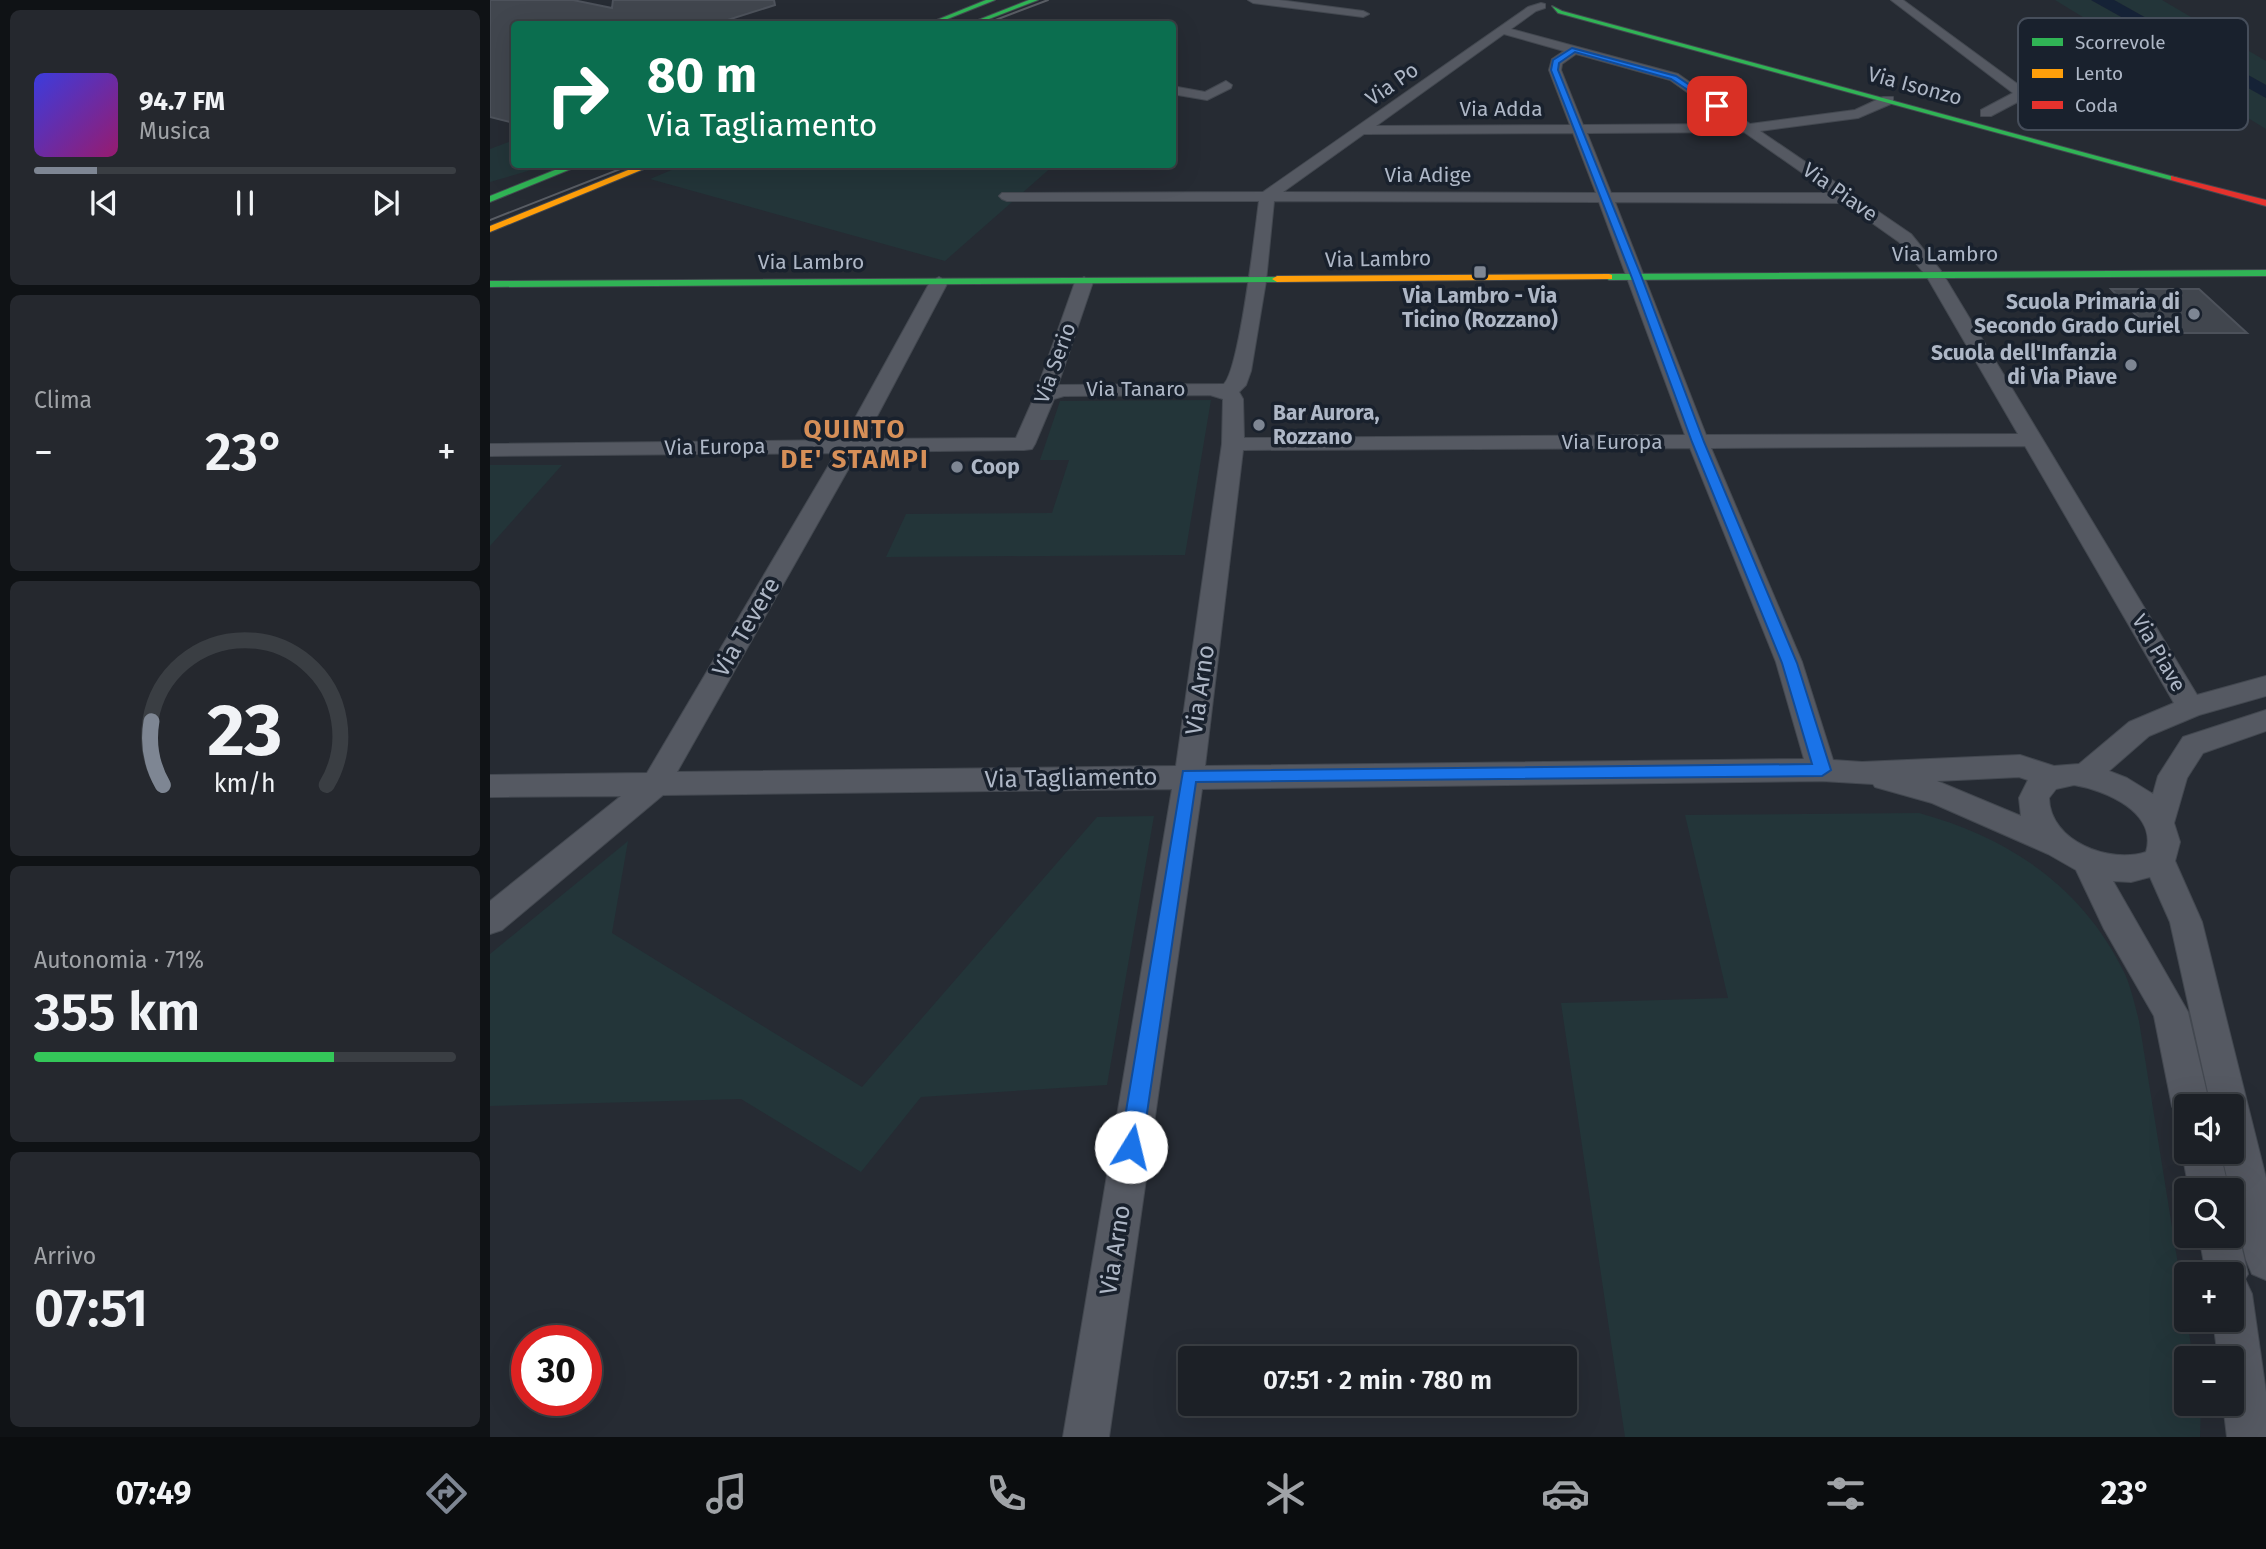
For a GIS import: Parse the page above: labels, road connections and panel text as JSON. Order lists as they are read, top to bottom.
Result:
{
  "streets": {
    "main road": ["Via Isonzo", "Via Lambro"],
    "street": [
      "Via Po",
      "Via Adda",
      "Via Adige",
      "Via Piave",
      "Via Serio",
      "Via Tanaro",
      "Via Europa",
      "Via Tevere",
      "Via Arno",
      "Via Tagliamento"
    ]
  },
  "crossings": [
    ["Via Po", "Via Isonzo"],
    ["Via Po", "Via Adda"],
    ["Via Po", "Via Adige"],
    ["Via Po", "Via Piave"],
    ["Via Isonzo", "Via Adda"],
    ["Via Adda", "Via Piave"],
    ["Via Adige", "Via Piave"],
    ["Via Piave", "Via Lambro"],
    ["Via Piave", "Via Europa"],
    ["Via Lambro", "Via Serio"],
    ["Via Lambro", "Via Tevere"],
    ["Via Serio", "Via Tanaro"],
    ["Via Serio", "Via Europa"],
    ["Via Tanaro", "Via Arno"],
    ["Via Europa", "Via Tevere"],
    ["Via Europa", "Via Arno"],
    ["Via Tevere", "Via Tagliamento"],
    ["Via Arno", "Via Tagliamento"]
  ],
  "districts": ["QUINTO DE' STAMPI"],
  "places": {
    "transit": ["Via Lambro - Via Ticino (Rozzano)"],
    "other": [
      "Scuola Primaria di Secondo Grado Curiel",
      "Scuola dell'Infanzia di Via Piave",
      "Bar Aurora, Rozzano",
      "Coop"
    ]
  },
  "legend": ["Scorrevole", "Lento", "Coda"],
  "page": {
    "turn": ["80 m", "Via Tagliamento"],
    "song": ["94.7 FM", "Musica"],
    "tile": [
      "Clima",
      ["Autonomia · 71%", "355 km"],
      ["Arrivo", "07:51"]
    ],
    "heat": ["−", "23°", "+"],
    "map_buttons": ["+", "−"],
    "limit": "30",
    "trip": "07:51 · 2 min · 780 m",
    "tabs": ["07:49", "23°"],
    "gauge": ["23", "km/h"]
  }
}
